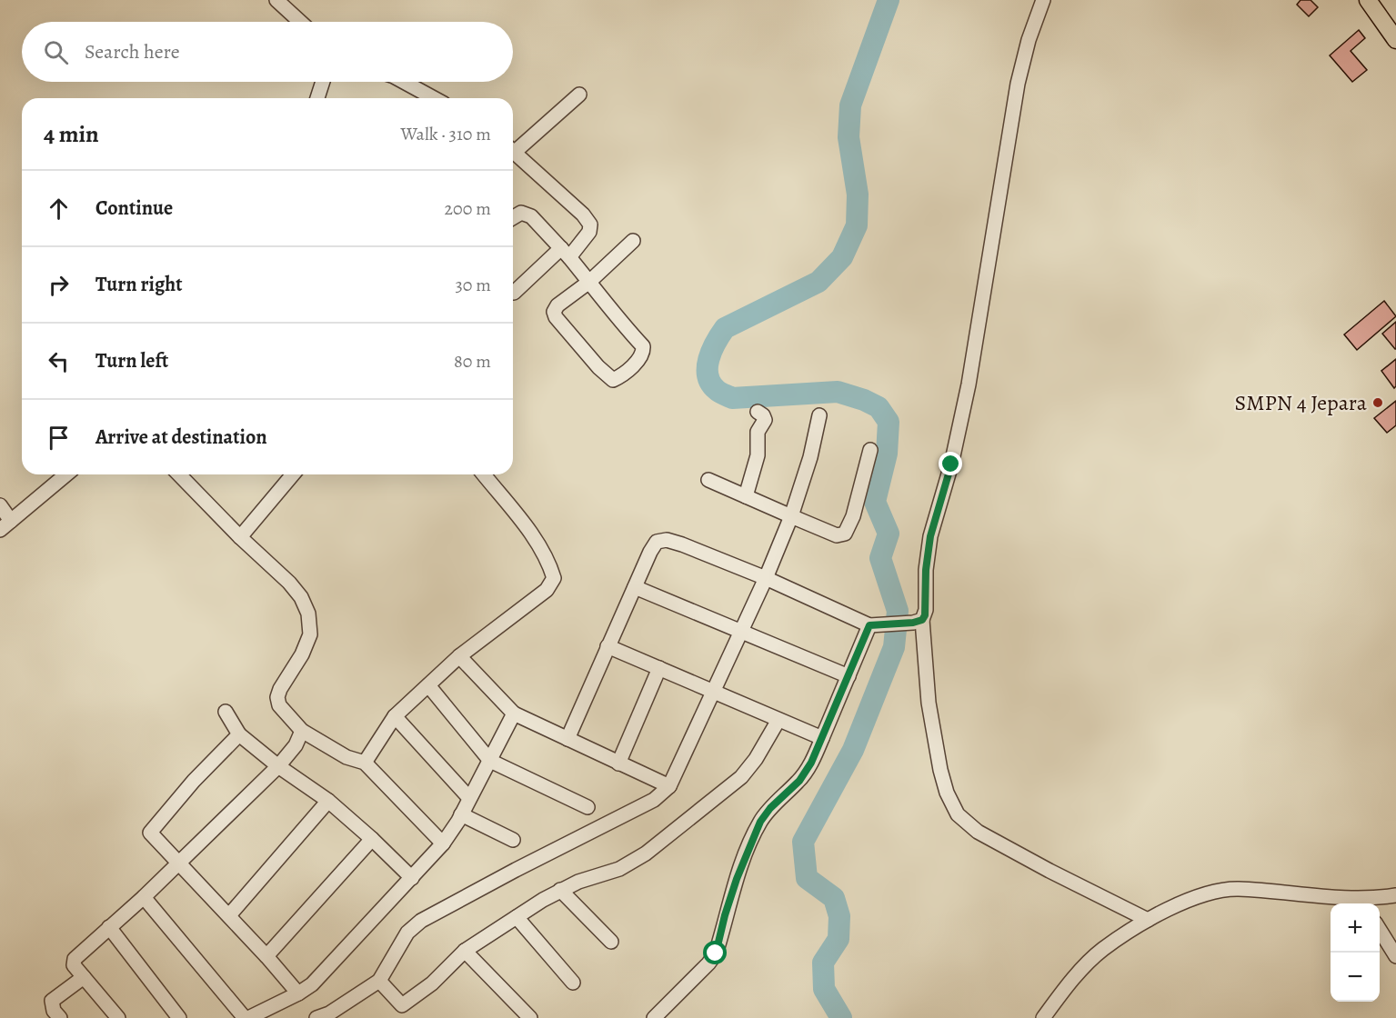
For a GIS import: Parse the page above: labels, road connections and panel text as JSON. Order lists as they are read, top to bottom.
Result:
{
  "places": ["SMPN 4 Jepara"],
  "page": {
    "search": "Search here",
    "heading": ["4 min", "Walk · 310 m"],
    "list": [
      ["Continue", "200 m"],
      ["Turn right", "30 m"],
      ["Turn left", "80 m"],
      "Arrive at destination"
    ],
    "map_buttons": ["+", "−"]
  }
}
